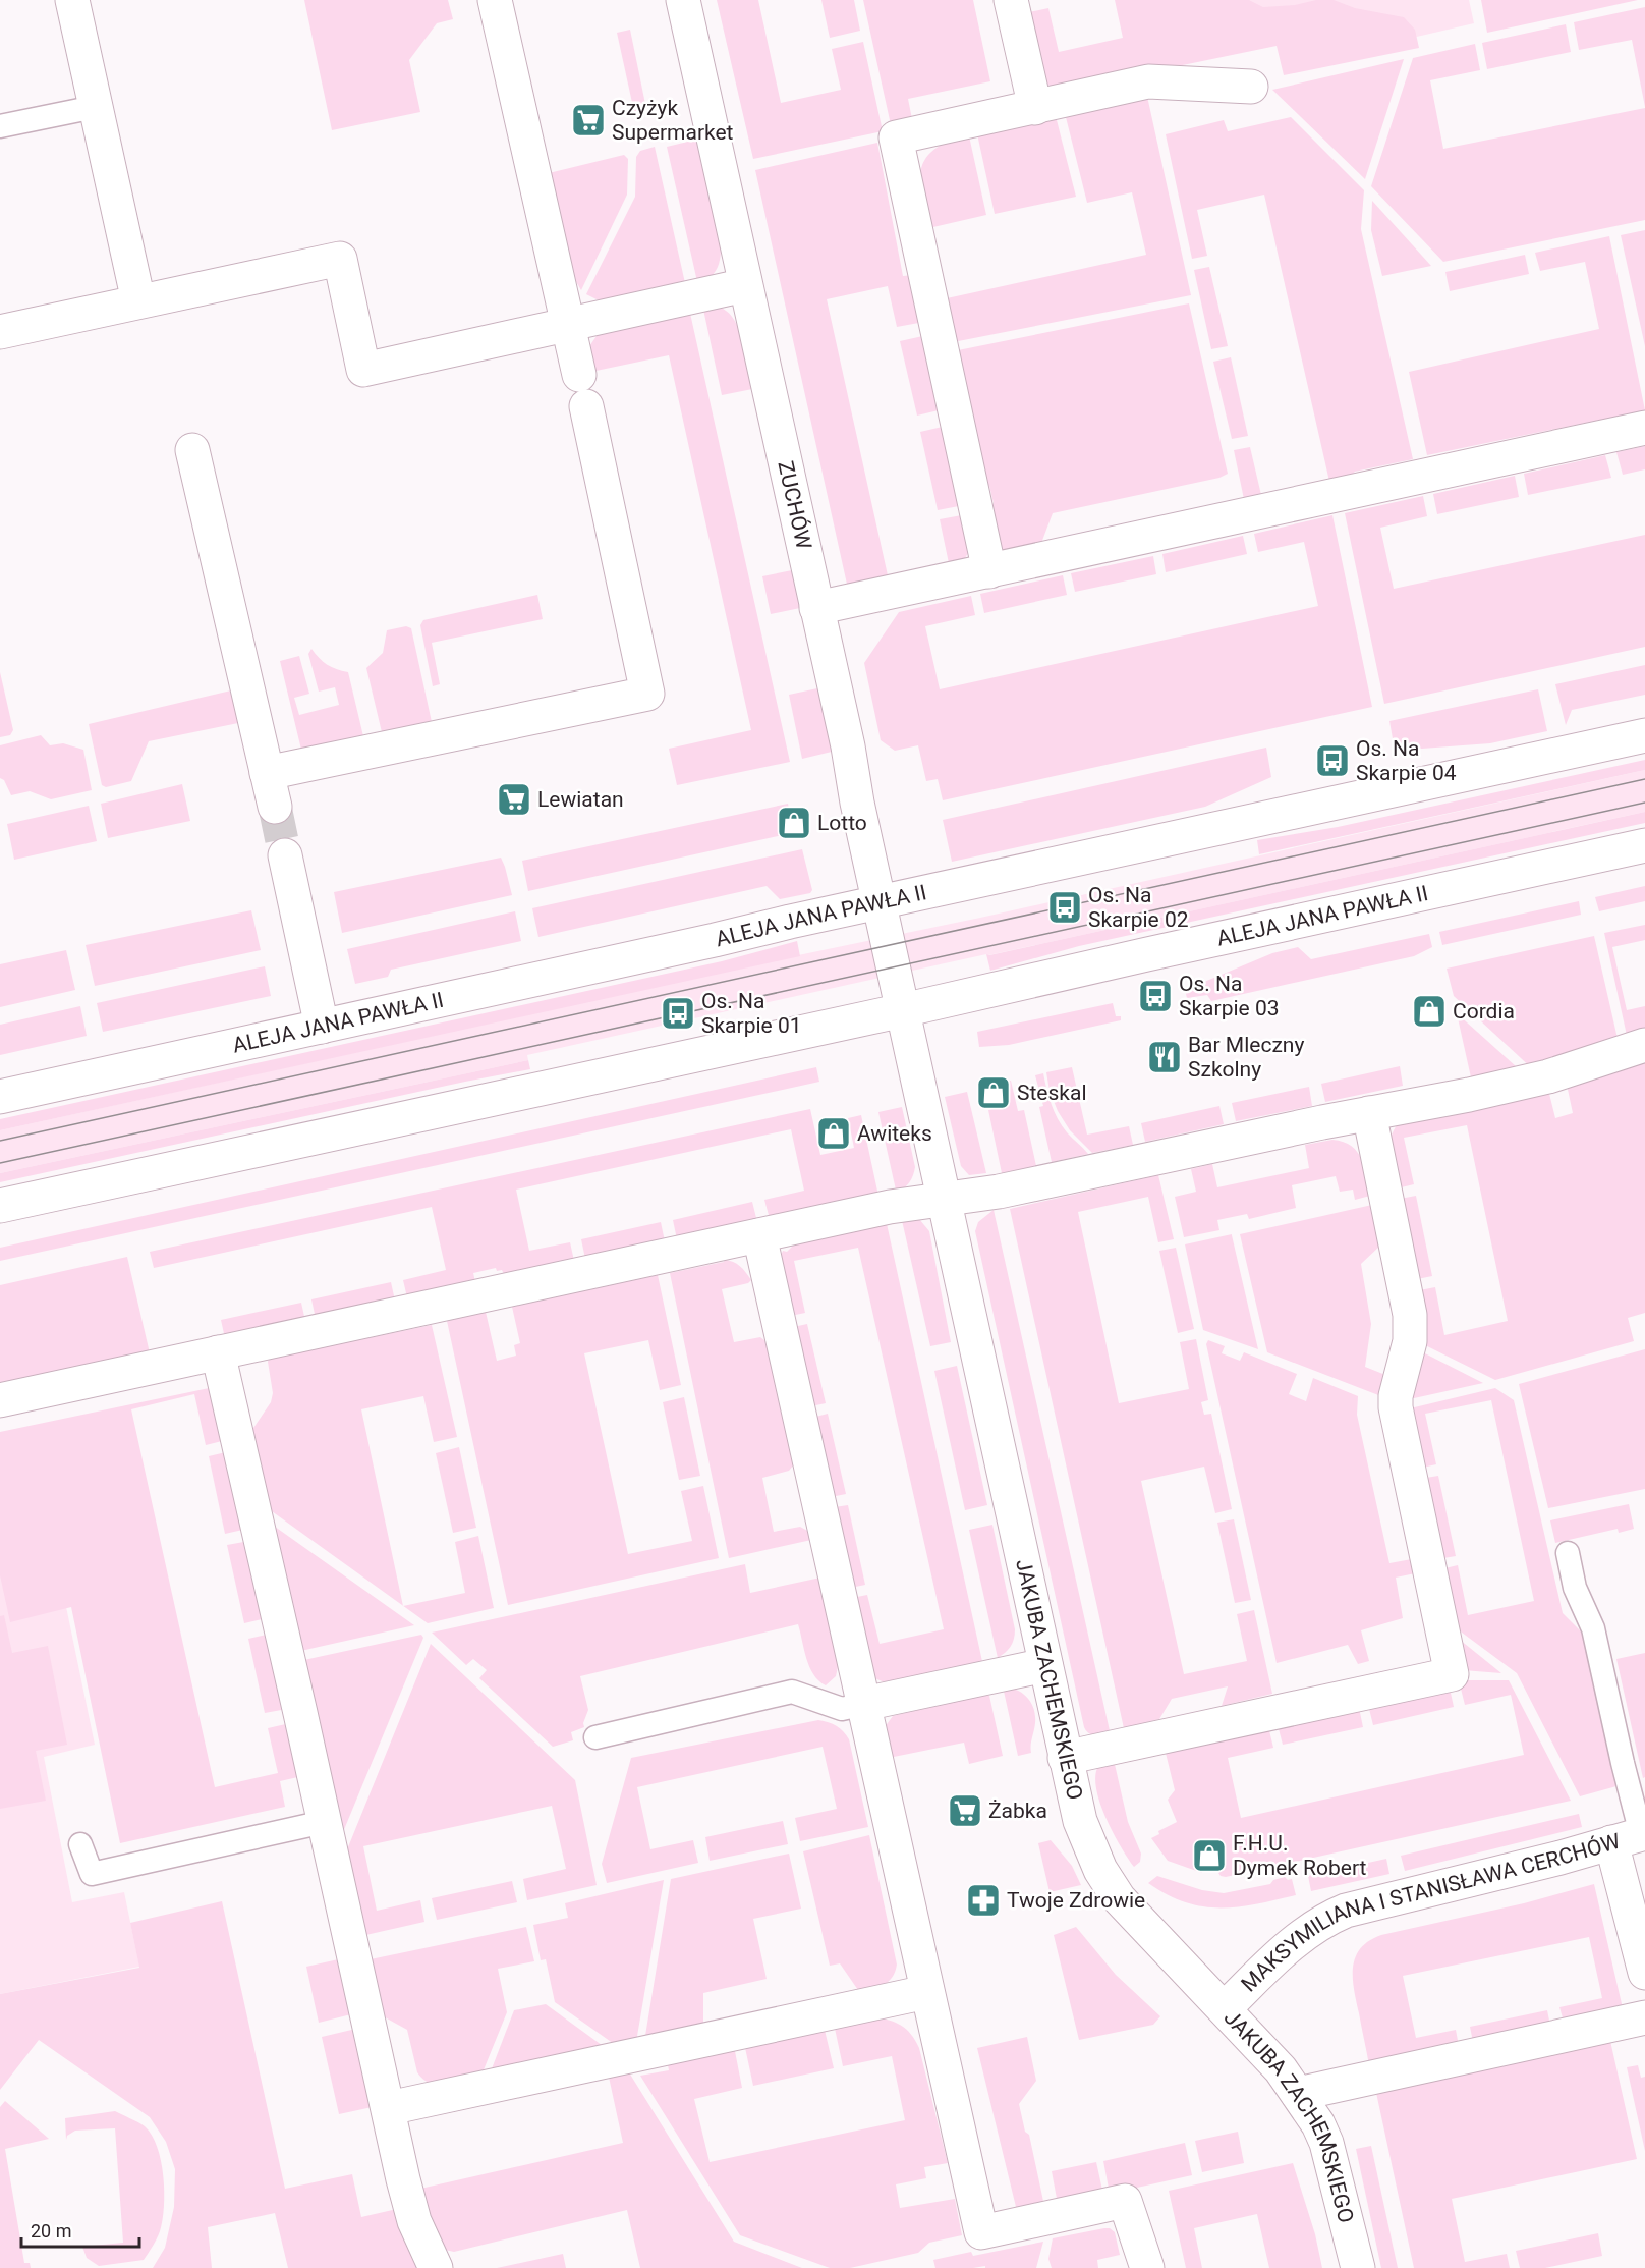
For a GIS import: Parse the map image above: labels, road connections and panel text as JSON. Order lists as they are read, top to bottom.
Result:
{
  "streets": {
    "street": [
      "ZUCHÓW",
      "ALEJA JANA PAWŁA II",
      "JAKUBA ZACHEMSKIEGO",
      "MAKSYMILIANA I STANISŁAWA CERCHÓW"
    ]
  },
  "crossings": [
    ["ZUCHÓW", "ALEJA JANA PAWŁA II"],
    ["ZUCHÓW", "JAKUBA ZACHEMSKIEGO"],
    ["ALEJA JANA PAWŁA II", "JAKUBA ZACHEMSKIEGO"],
    ["JAKUBA ZACHEMSKIEGO", "MAKSYMILIANA I STANISŁAWA CERCHÓW"]
  ],
  "places": {
    "supermarket": ["Czyżyk Supermarket", "Lewiatan", "Żabka"],
    "bus stop": [
      "Os. Na Skarpie 04",
      "Os. Na Skarpie 02",
      "Os. Na Skarpie 03",
      "Os. Na Skarpie 01"
    ],
    "shop": [
      "Lotto",
      "Cordia",
      "Steskal",
      "Awiteks",
      "F.H.U. Dymek Robert"
    ],
    "restaurant": ["Bar Mleczny Szkolny"],
    "pharmacy": ["Twoje Zdrowie"]
  },
  "scale_bar": "20 m"
}
